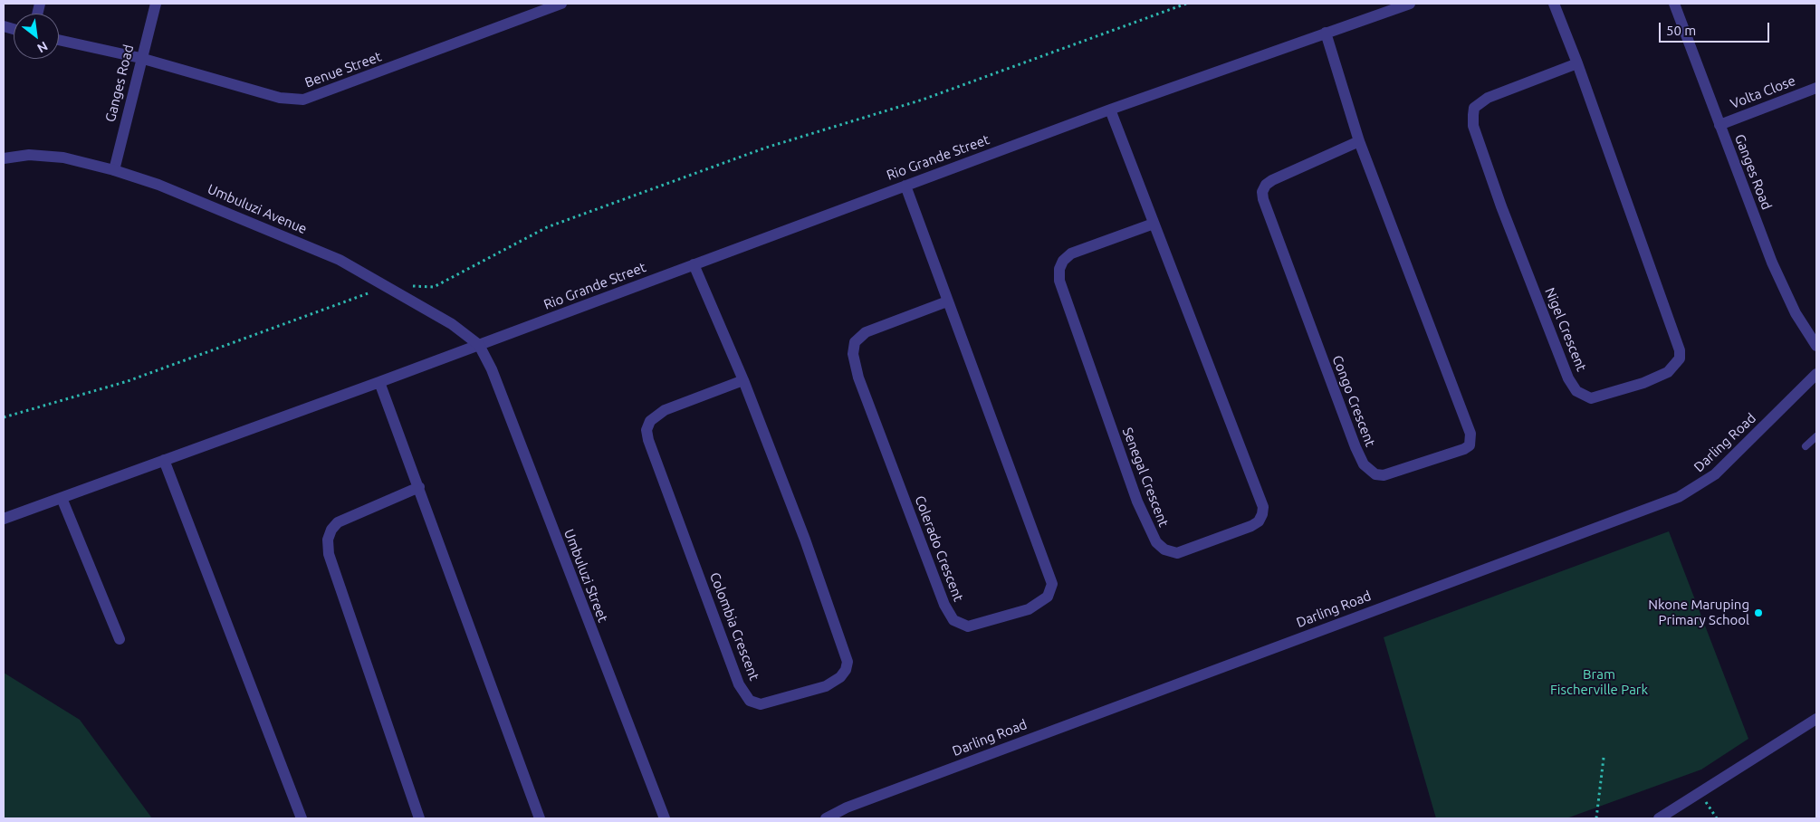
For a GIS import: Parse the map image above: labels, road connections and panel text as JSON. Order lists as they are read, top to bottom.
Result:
{
  "streets": {
    "street": [
      "Benue Street",
      "Ganges Road",
      "Volta Close",
      "Rio Grande Street",
      "Umbuluzi Avenue",
      "Nigel Crescent",
      "Congo Crescent",
      "Darling Road",
      "Senegal Crescent",
      "Colerado Crescent",
      "Umbuluzi Street",
      "Colombia Crescent"
    ]
  },
  "crossings": [
    ["Benue Street", "Ganges Road"],
    ["Ganges Road", "Volta Close"],
    ["Ganges Road", "Umbuluzi Avenue"],
    ["Rio Grande Street", "Umbuluzi Avenue"],
    ["Rio Grande Street", "Congo Crescent"],
    ["Rio Grande Street", "Senegal Crescent"],
    ["Rio Grande Street", "Colerado Crescent"],
    ["Rio Grande Street", "Umbuluzi Street"],
    ["Rio Grande Street", "Colombia Crescent"],
    ["Umbuluzi Avenue", "Umbuluzi Street"]
  ],
  "parks": ["Bram Fischerville Park"],
  "places": ["Nkone Maruping Primary School"],
  "scale_bar": "50 m",
  "north": "bottom right"
}
